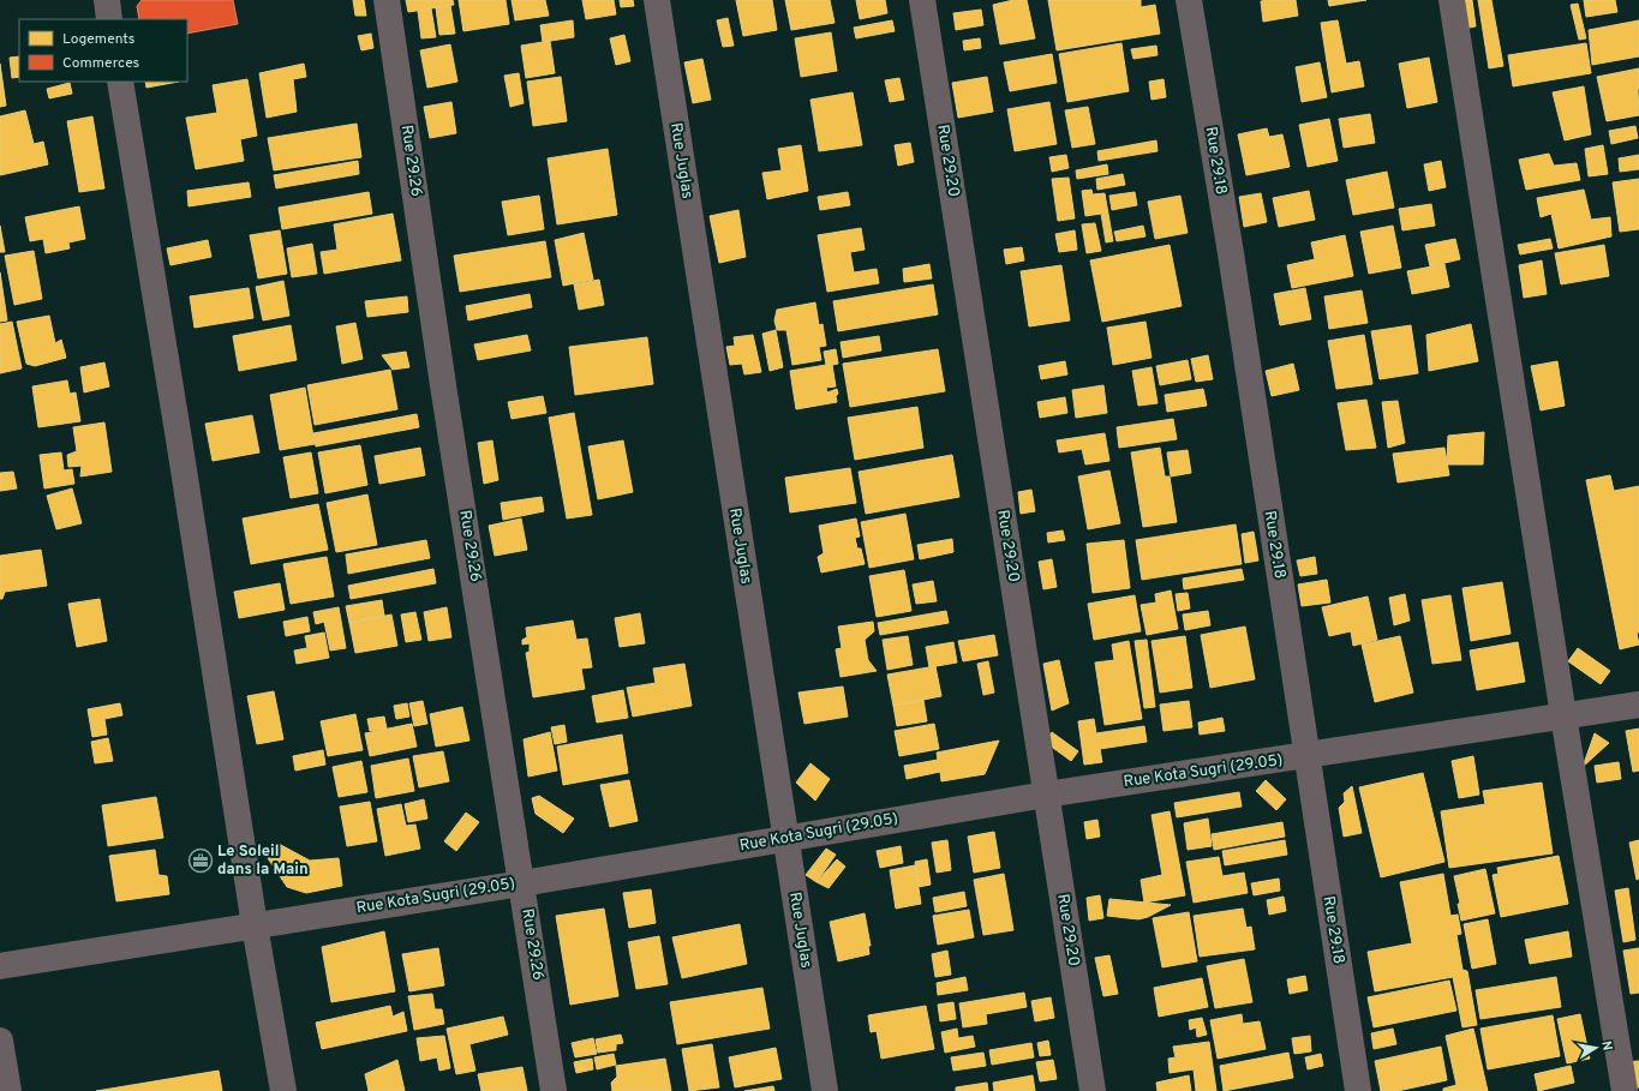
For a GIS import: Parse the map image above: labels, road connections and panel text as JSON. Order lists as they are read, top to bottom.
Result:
{
  "streets": {
    "street": [
      "Rue 29.26",
      "Rue Juglas",
      "Rue 29.20",
      "Rue 29.18",
      "Rue Kota Sugri (29.05)"
    ]
  },
  "crossings": [
    ["Rue 29.26", "Rue Kota Sugri (29.05)"],
    ["Rue Juglas", "Rue Kota Sugri (29.05)"],
    ["Rue 29.20", "Rue Kota Sugri (29.05)"],
    ["Rue 29.18", "Rue Kota Sugri (29.05)"]
  ],
  "places": {
    "office": ["Le Soleil dans la Main"]
  },
  "legend": ["Logements", "Commerces"],
  "north": "right"
}
